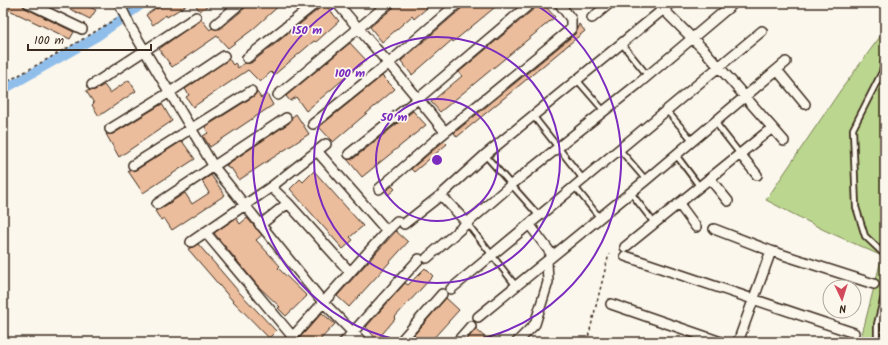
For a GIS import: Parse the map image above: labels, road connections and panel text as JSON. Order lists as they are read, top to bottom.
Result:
{
  "scale_bar": "100 m",
  "north": "bottom",
  "rings": ["150 m", "100 m", "50 m"]
}
